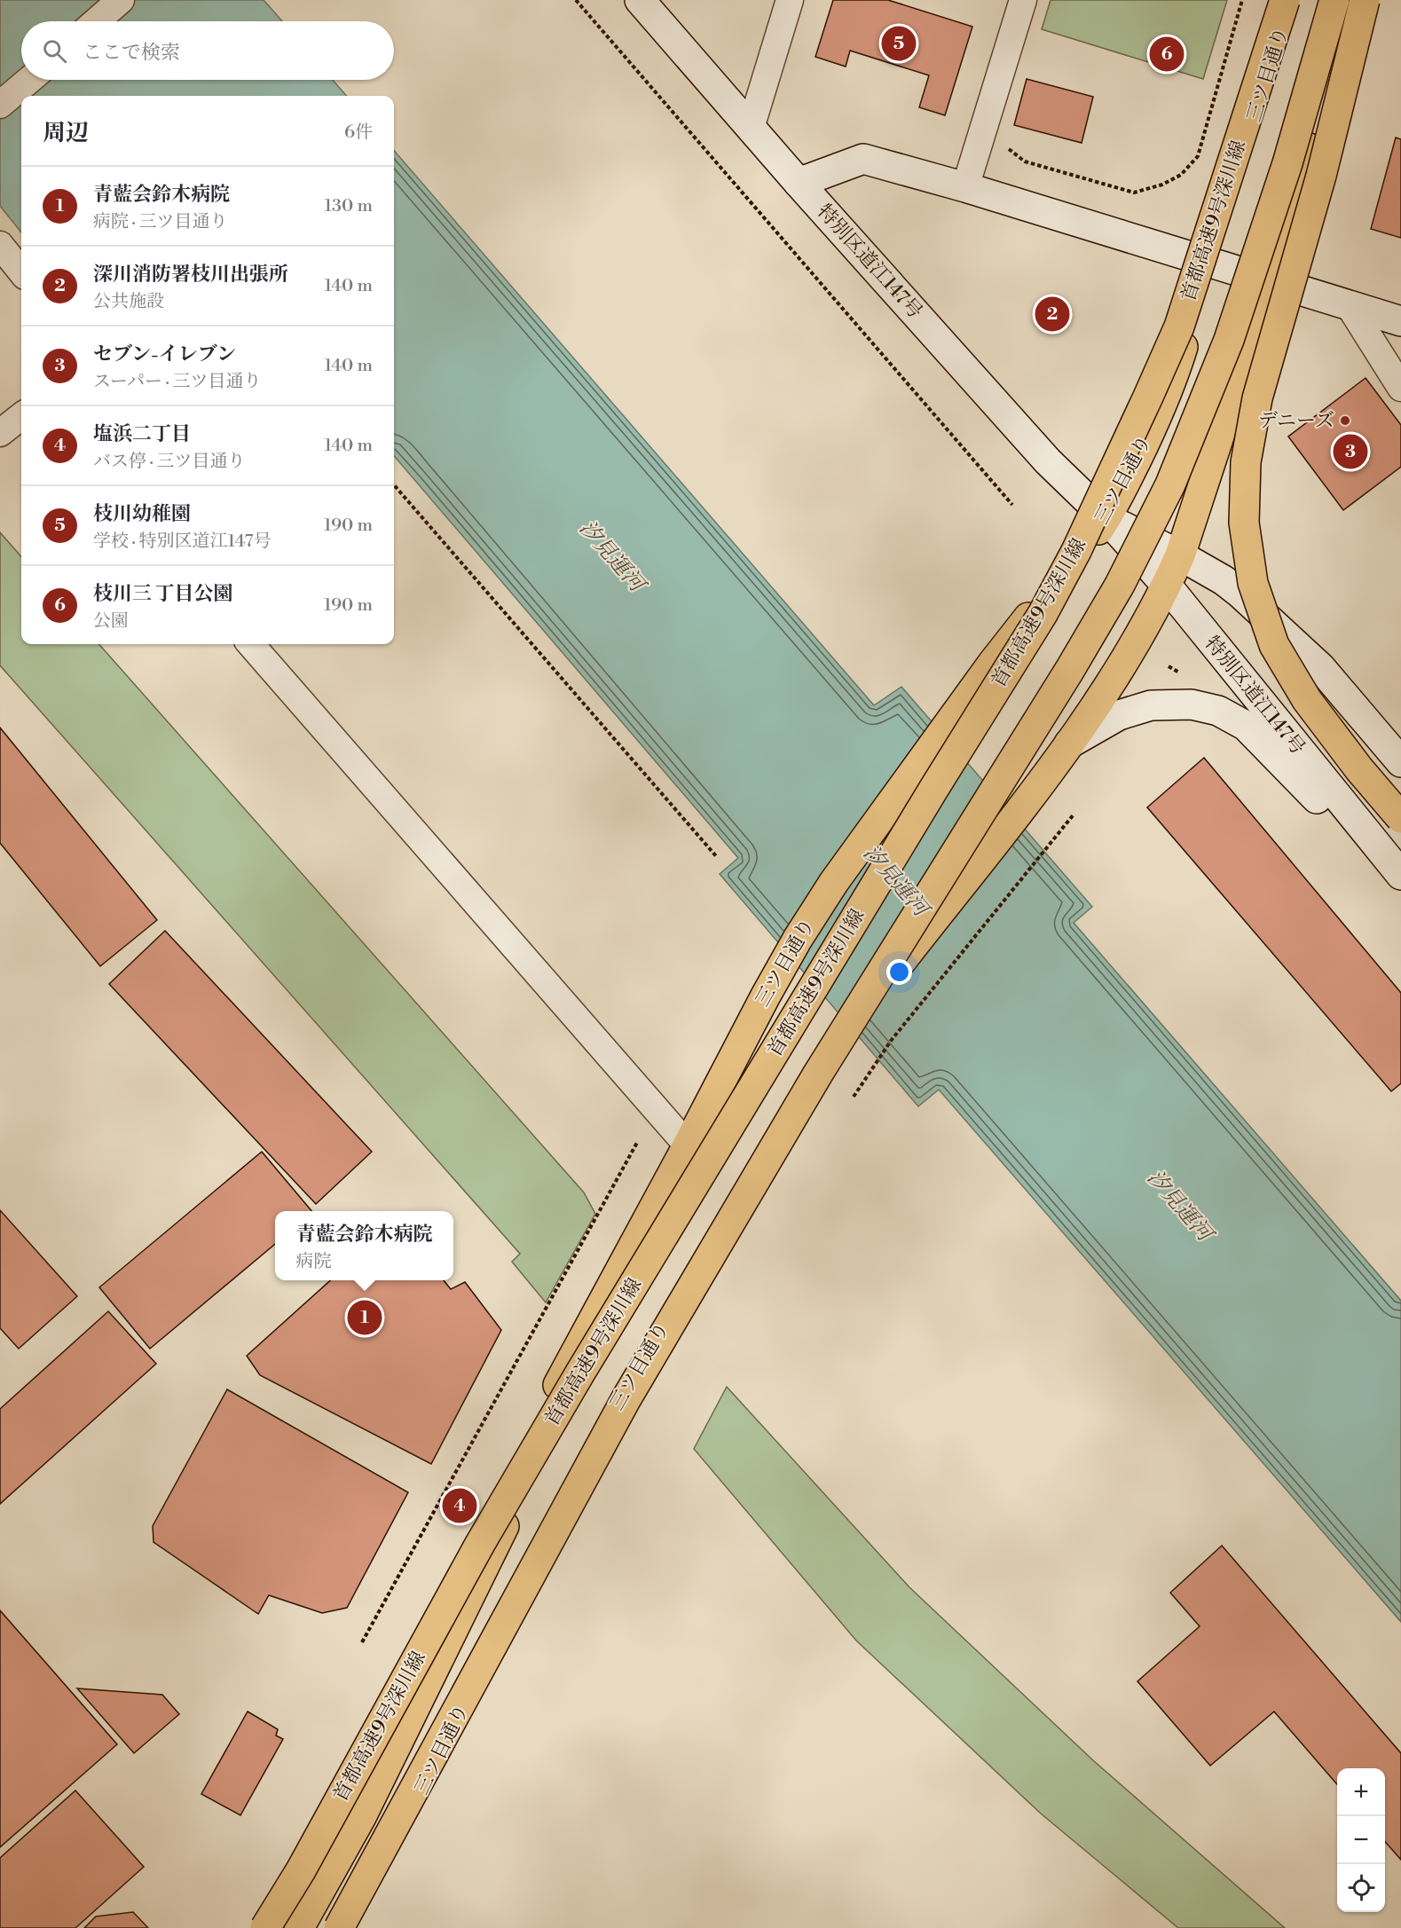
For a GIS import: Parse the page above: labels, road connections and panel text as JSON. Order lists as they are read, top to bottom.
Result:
{
  "streets": {
    "main road": ["三ツ目通り", "首都高速9号深川線"],
    "street": ["特別区道江147号"]
  },
  "crossings": [
    ["三ツ目通り", "特別区道江147号"]
  ],
  "water": ["汐見運河"],
  "places": ["デニーズ"],
  "page": {
    "search": "ここで検索",
    "pins": [
      "5",
      "6",
      "2",
      "3",
      "1",
      "4"
    ],
    "heading": ["周辺", "6件"],
    "list": [
      {
        "mark": "1",
        "name": "青藍会鈴木病院",
        "note": "病院 · 三ツ目通り",
        "value": "130 m"
      },
      {
        "mark": "2",
        "name": "深川消防署枝川出張所",
        "note": "公共施設",
        "value": "140 m"
      },
      {
        "mark": "3",
        "name": "セブン-イレブン",
        "note": "スーパー · 三ツ目通り",
        "value": "140 m"
      },
      {
        "mark": "4",
        "name": "塩浜二丁目",
        "note": "バス停 · 三ツ目通り",
        "value": "140 m"
      },
      {
        "mark": "5",
        "name": "枝川幼稚園",
        "note": "学校 · 特別区道江147号",
        "value": "190 m"
      },
      {
        "mark": "6",
        "name": "枝川三 丁目公園",
        "note": "公園",
        "value": "190 m"
      }
    ],
    "popup": ["青藍会鈴木病院", "病院"],
    "map_buttons": ["+", "−"]
  }
}
